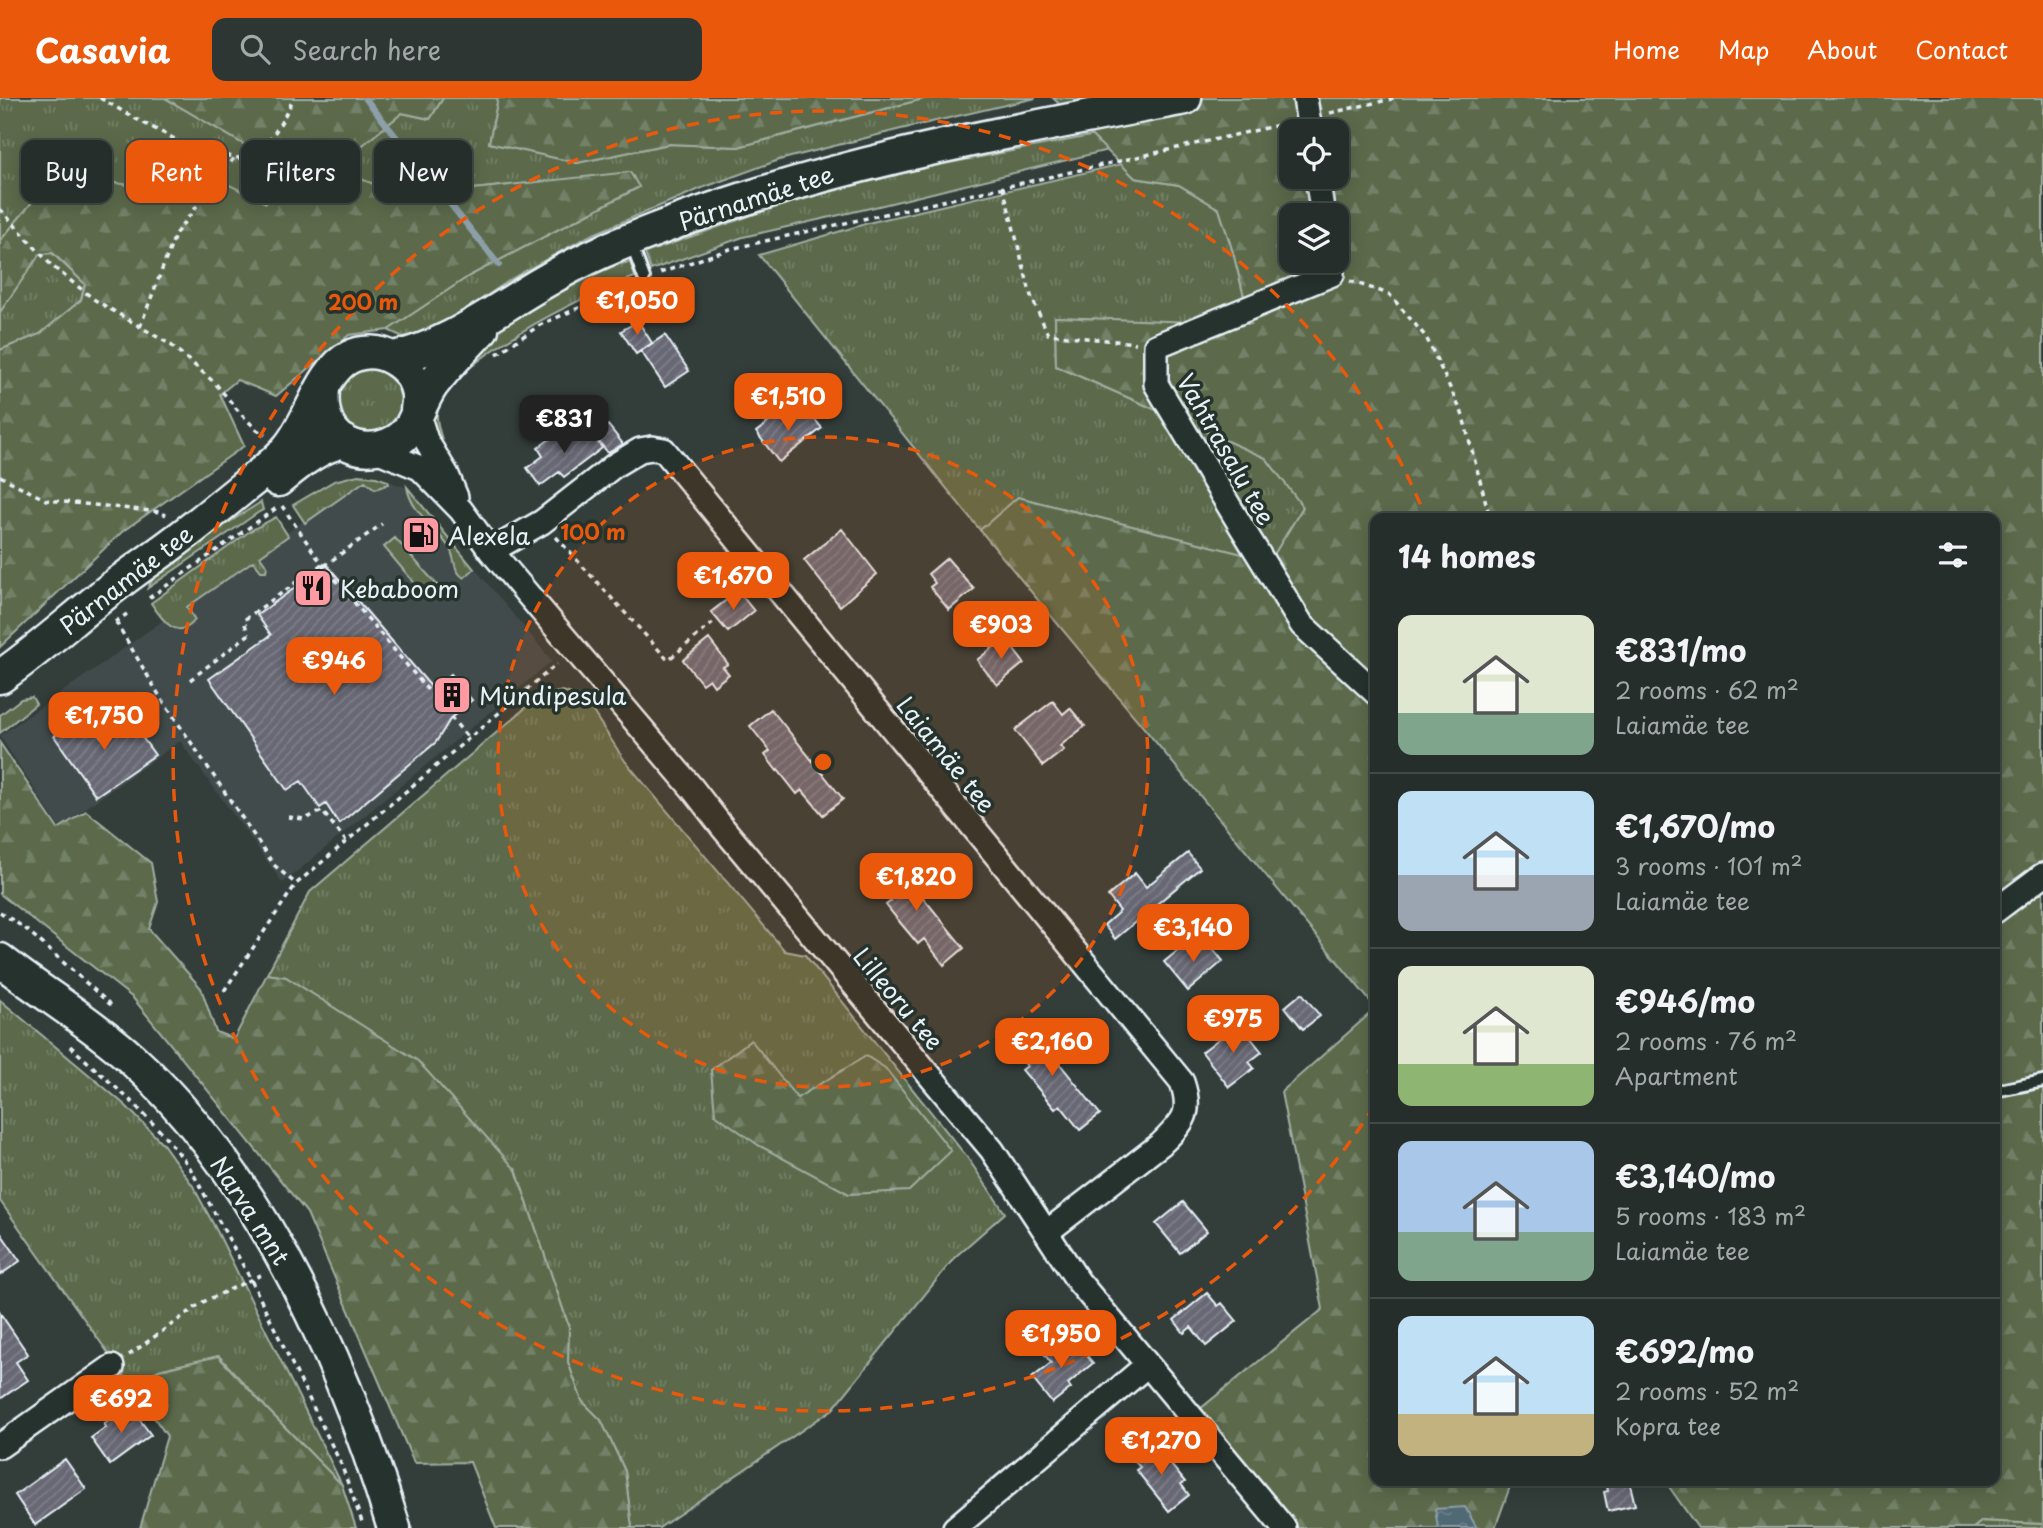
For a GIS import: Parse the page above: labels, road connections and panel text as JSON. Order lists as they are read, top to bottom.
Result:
{
  "streets": {
    "main road": ["Pärnamäe tee", "Narva mnt"],
    "street": ["Vahtrasalu tee", "Laiamäe tee", "Lilleoru tee"]
  },
  "crossings": [
    ["Pärnamäe tee", "Lilleoru tee"],
    ["Laiamäe tee", "Lilleoru tee"]
  ],
  "places": {
    "fuel station": ["Alexela"],
    "restaurant": ["Kebaboom"],
    "building": ["Mündipesula"]
  },
  "page": {
    "header": "Casavia",
    "search": "Search here",
    "nav": [
      "Home",
      "Map",
      "About",
      "Contact"
    ],
    "chip": [
      "Buy",
      "Rent",
      "Filters",
      "New"
    ],
    "price": [
      "€1,050",
      "€1,510",
      "€831",
      "€1,670",
      "€903",
      "€946",
      "€1,750",
      "€1,820",
      "€3,140",
      "€975",
      "€2,160",
      "€1,950",
      "€692",
      "€1,270"
    ],
    "heading": "14 homes",
    "list": [
      {
        "name": "€831/mo",
        "note": "2 rooms · 62 m² · Laiamäe tee"
      },
      {
        "name": "€1,670/mo",
        "note": "3 rooms · 101 m² · Laiamäe tee"
      },
      {
        "name": "€946/mo",
        "note": "2 rooms · 76 m² · Apartment"
      },
      {
        "name": "€3,140/mo",
        "note": "5 rooms · 183 m² · Laiamäe tee"
      },
      {
        "name": "€692/mo",
        "note": "2 rooms · 52 m² · Kopra tee"
      }
    ]
  },
  "rings": ["200 m", "100 m"]
}
